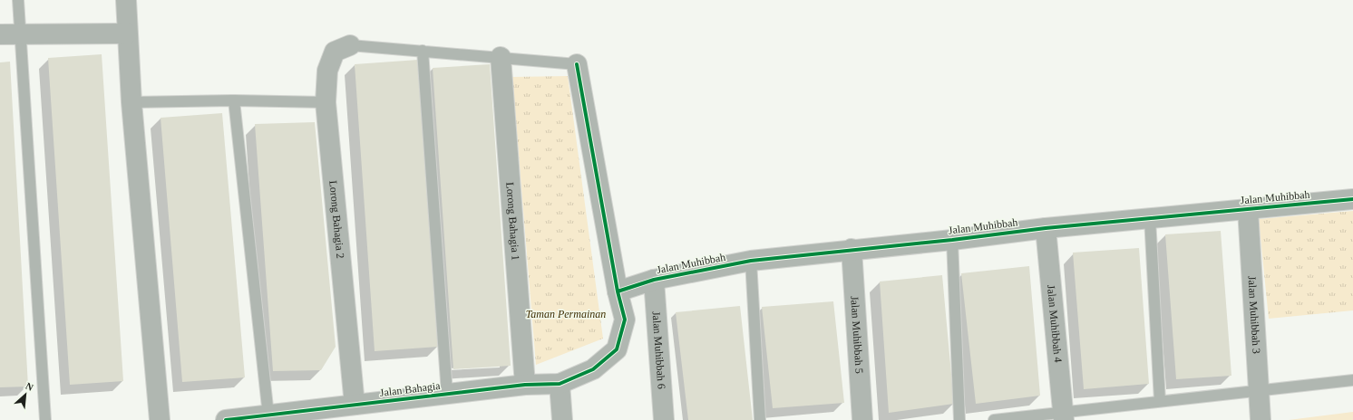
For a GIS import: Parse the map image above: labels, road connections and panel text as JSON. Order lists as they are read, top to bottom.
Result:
{
  "streets": {
    "street": [
      "Jalan Muhibbah",
      "Lorong Bahagia 2",
      "Lorong Bahagia 1",
      "Jalan Muhibbah 3",
      "Jalan Muhibbah 4",
      "Jalan Muhibbah 5",
      "Jalan Muhibbah 6",
      "Jalan Bahagia"
    ]
  },
  "crossings": [
    ["Jalan Muhibbah", "Jalan Muhibbah 3"],
    ["Jalan Muhibbah", "Jalan Muhibbah 4"],
    ["Jalan Muhibbah", "Jalan Muhibbah 5"],
    ["Jalan Muhibbah", "Jalan Muhibbah 6"],
    ["Jalan Muhibbah", "Jalan Bahagia"],
    ["Lorong Bahagia 2", "Jalan Bahagia"],
    ["Lorong Bahagia 1", "Jalan Bahagia"]
  ],
  "parks": ["Taman Permainan"],
  "north": "top right"
}
